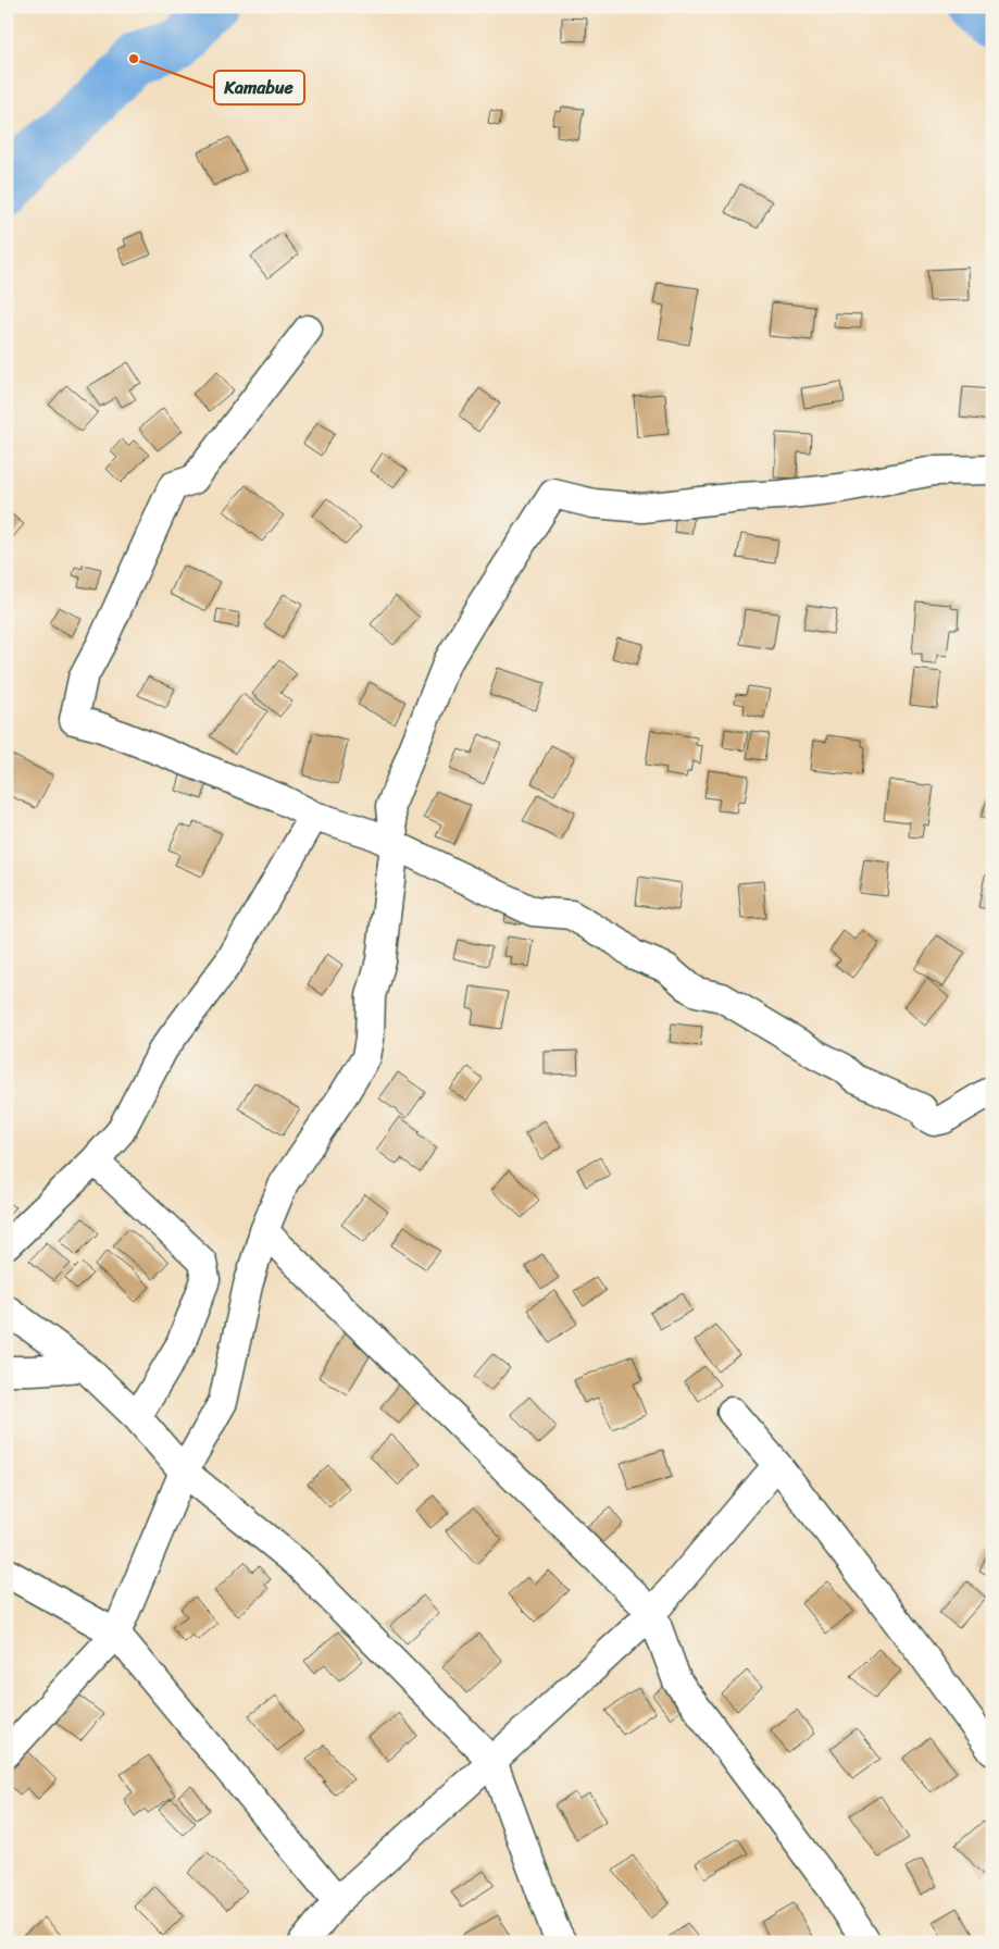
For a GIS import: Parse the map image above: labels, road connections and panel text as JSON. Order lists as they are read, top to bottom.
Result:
{
  "places": ["Kamabue"]
}
